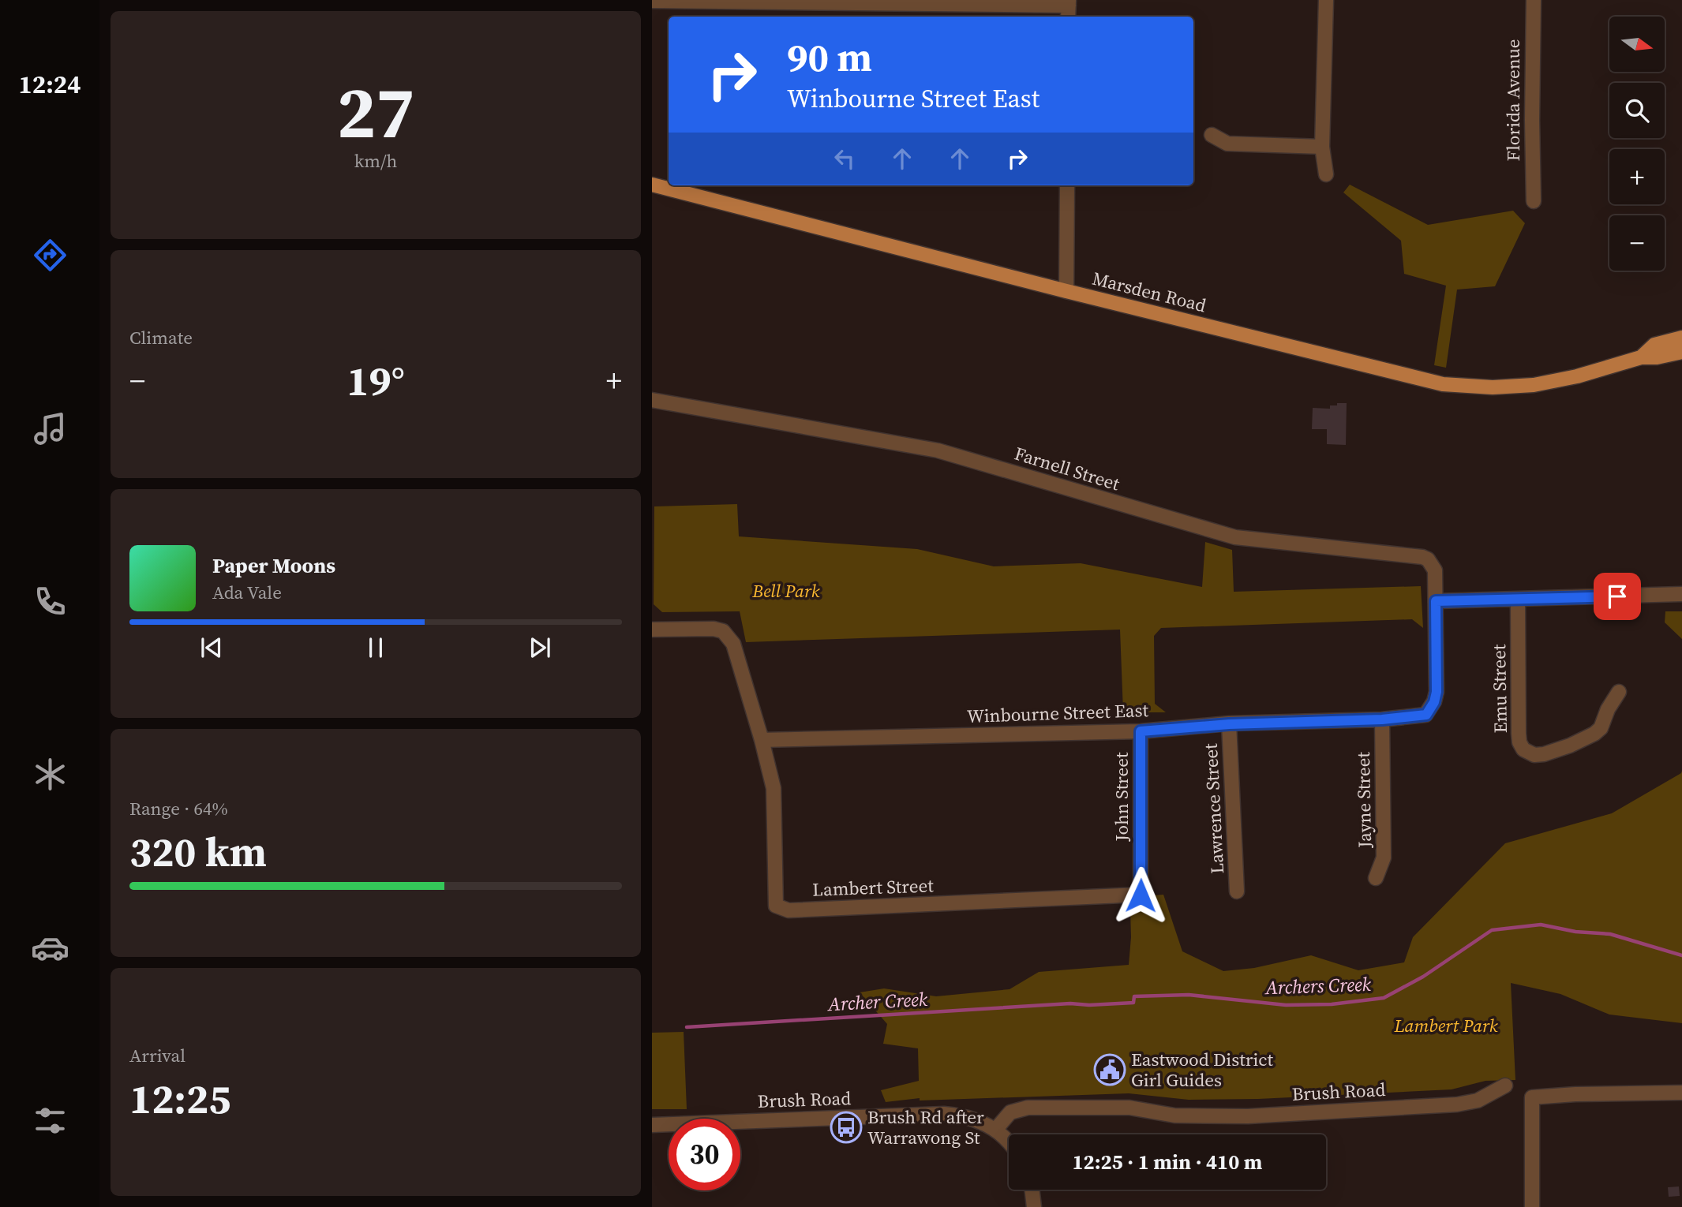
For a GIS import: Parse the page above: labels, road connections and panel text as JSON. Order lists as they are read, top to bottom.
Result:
{
  "streets": {
    "main road": ["Marsden Road"],
    "street": [
      "Florida Avenue",
      "Farnell Street",
      "Emu Street",
      "Winbourne Street East",
      "John Street",
      "Jayne Street",
      "Lawrence Street",
      "Lambert Street",
      "Brush Road"
    ]
  },
  "crossings": [
    ["Farnell Street", "Winbourne Street East"],
    ["Winbourne Street East", "John Street"],
    ["Winbourne Street East", "Jayne Street"],
    ["Winbourne Street East", "Lawrence Street"],
    ["Winbourne Street East", "Lambert Street"],
    ["John Street", "Lambert Street"]
  ],
  "water": ["Archers Creek", "Archer Creek"],
  "parks": ["Bell Park", "Lambert Park"],
  "places": {
    "public building": ["Eastwood District Girl Guides"],
    "bus stop": ["Brush Rd after Warrawong St"]
  },
  "north": "right",
  "page": {
    "tabs": "12:24",
    "tile": [
      ["27", "km/h"],
      "Climate",
      ["Range · 64%", "320 km"],
      ["Arrival", "12:25"]
    ],
    "map_buttons": ["+", "−"],
    "turn": ["90 m", "Winbourne Street East"],
    "heat": ["−", "19°", "+"],
    "song": ["Paper Moons", "Ada Vale"],
    "limit": "30",
    "trip": "12:25 · 1 min · 410 m"
  }
}
